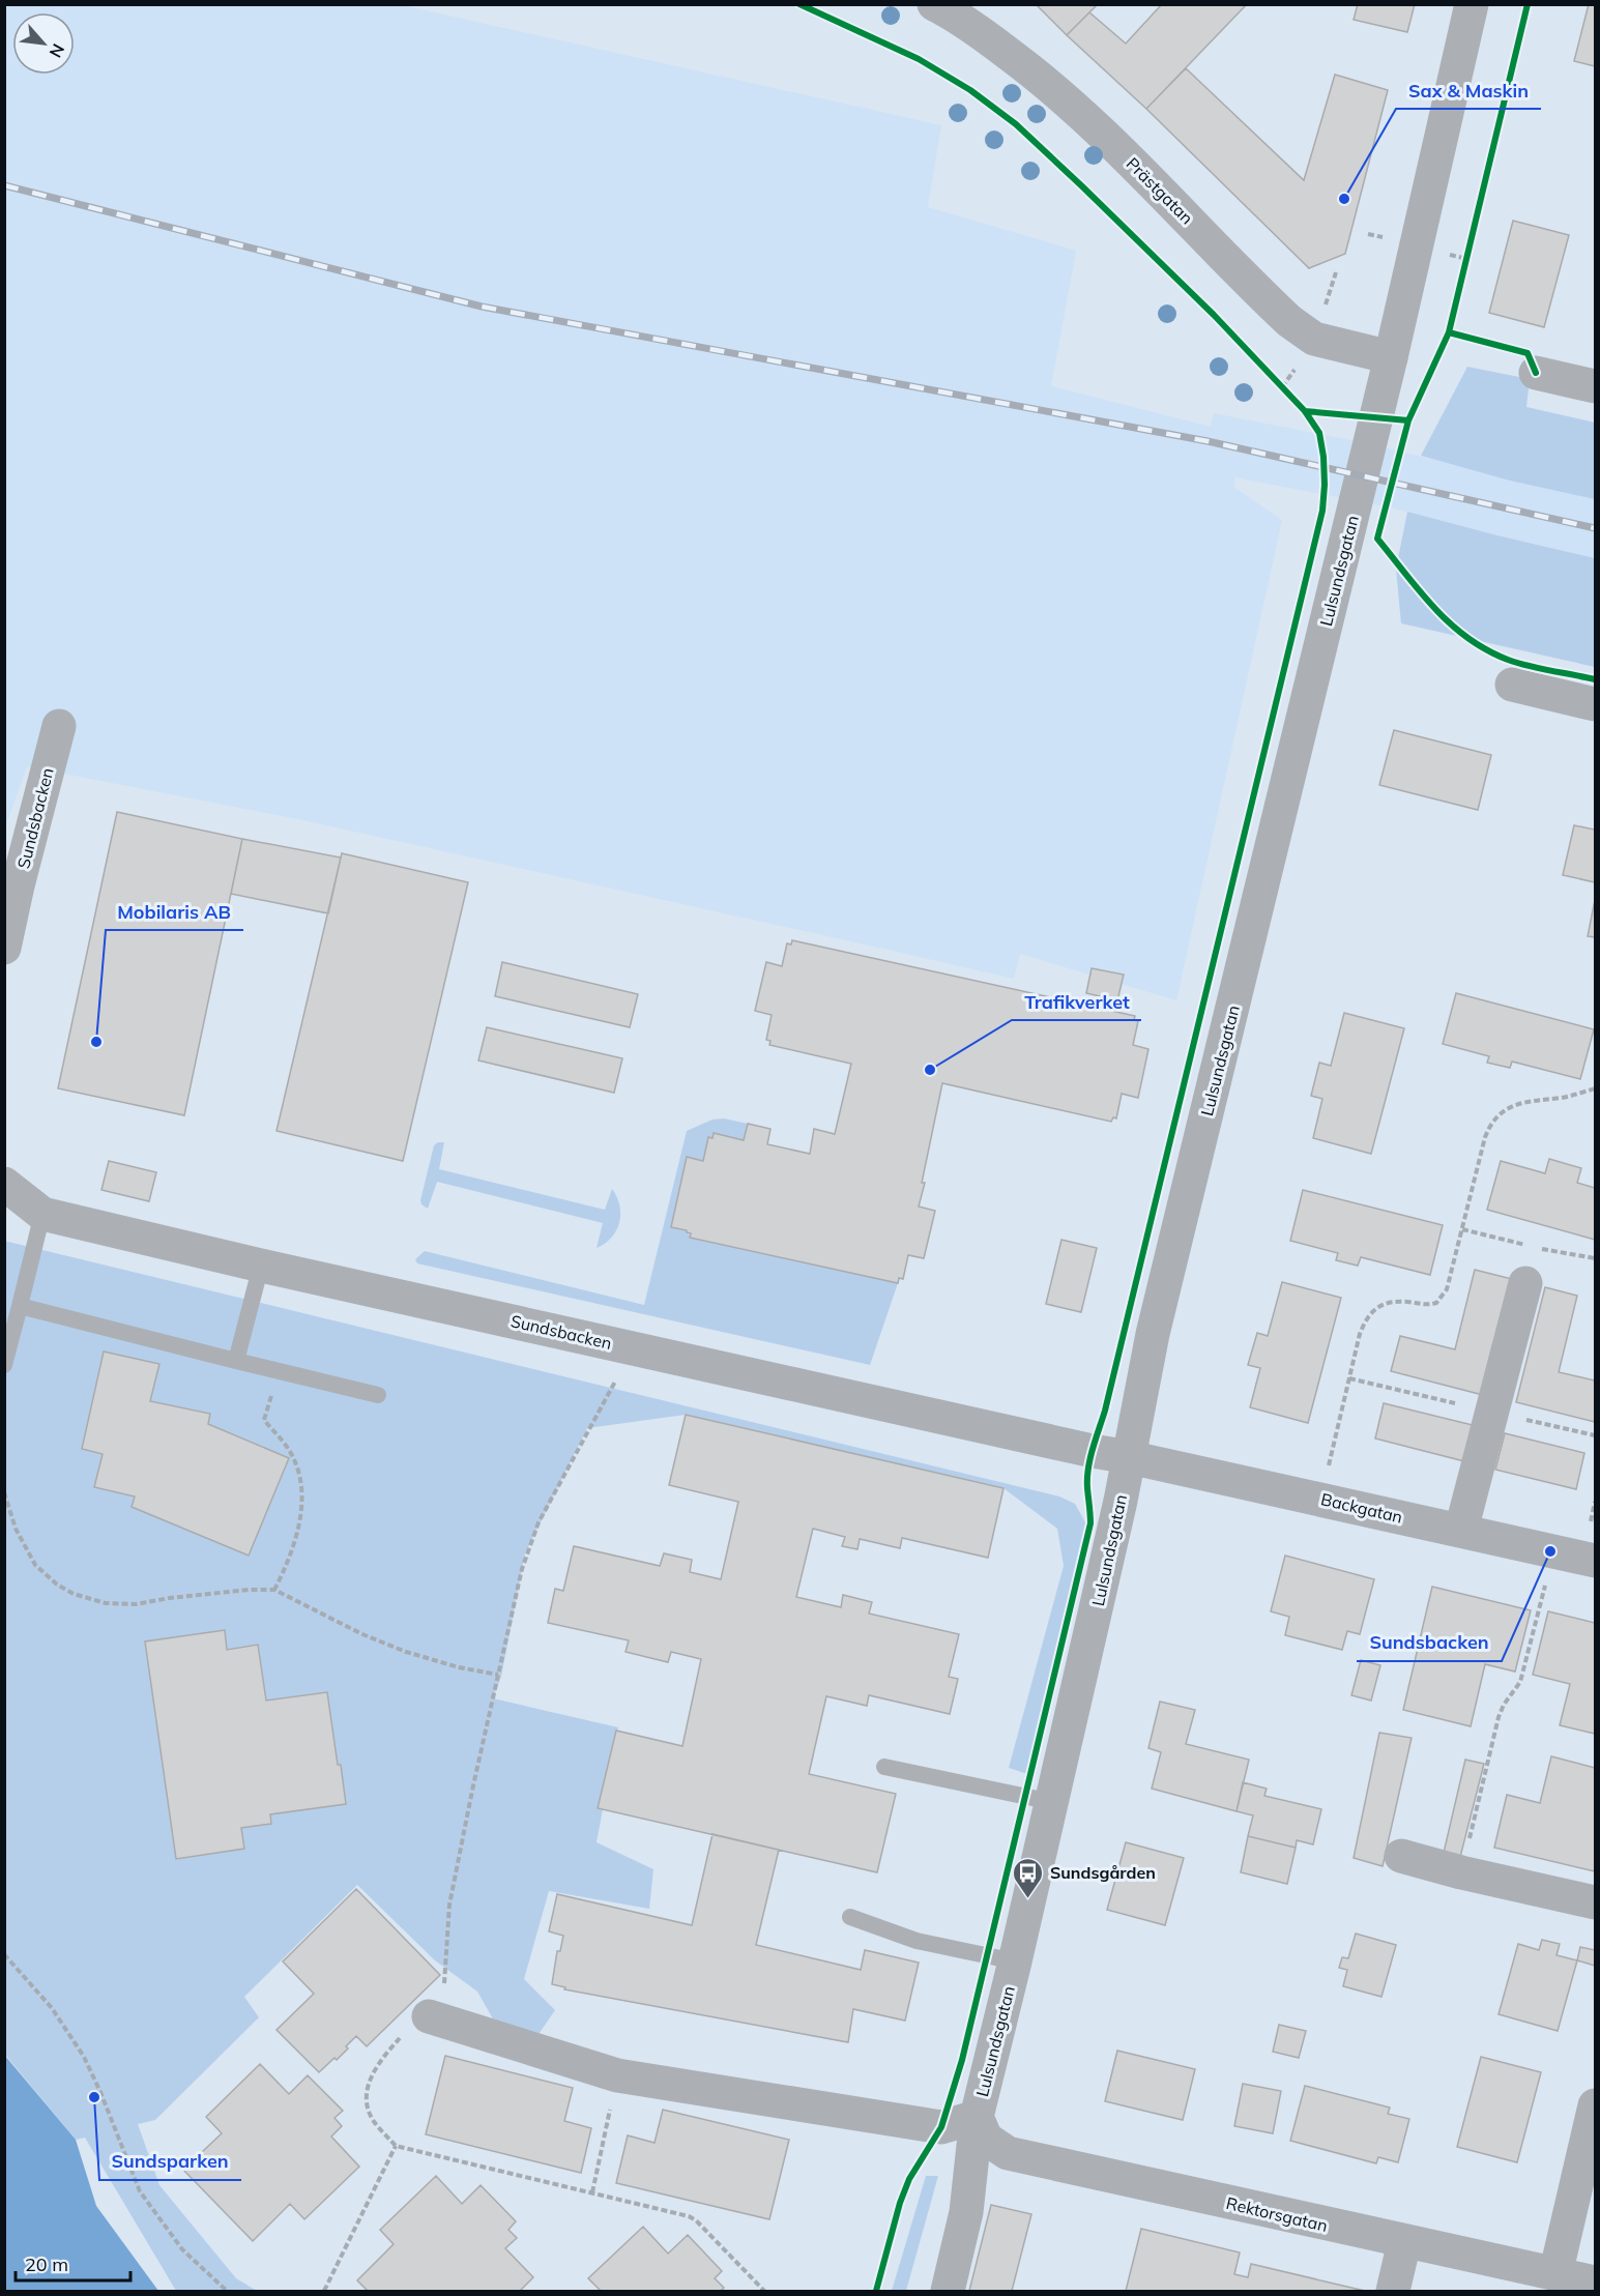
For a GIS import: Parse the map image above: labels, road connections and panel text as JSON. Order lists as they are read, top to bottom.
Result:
{
  "streets": {
    "street": [
      "Prästgatan",
      "Lulsundsgatan",
      "Sundsbacken",
      "Backgatan",
      "Rektorsgatan"
    ]
  },
  "crossings": [
    ["Prästgatan", "Lulsundsgatan"],
    ["Lulsundsgatan", "Sundsbacken"],
    ["Lulsundsgatan", "Backgatan"],
    ["Lulsundsgatan", "Rektorsgatan"],
    ["Sundsbacken", "Backgatan"]
  ],
  "places": {
    "other": [
      "Sax & Maskin",
      "Mobilaris AB",
      "Trafikverket",
      "Sundsbacken",
      "Sundsparken"
    ],
    "bus stop": ["Sundsgården"]
  },
  "scale_bar": "20 m",
  "north": "bottom right"
}
